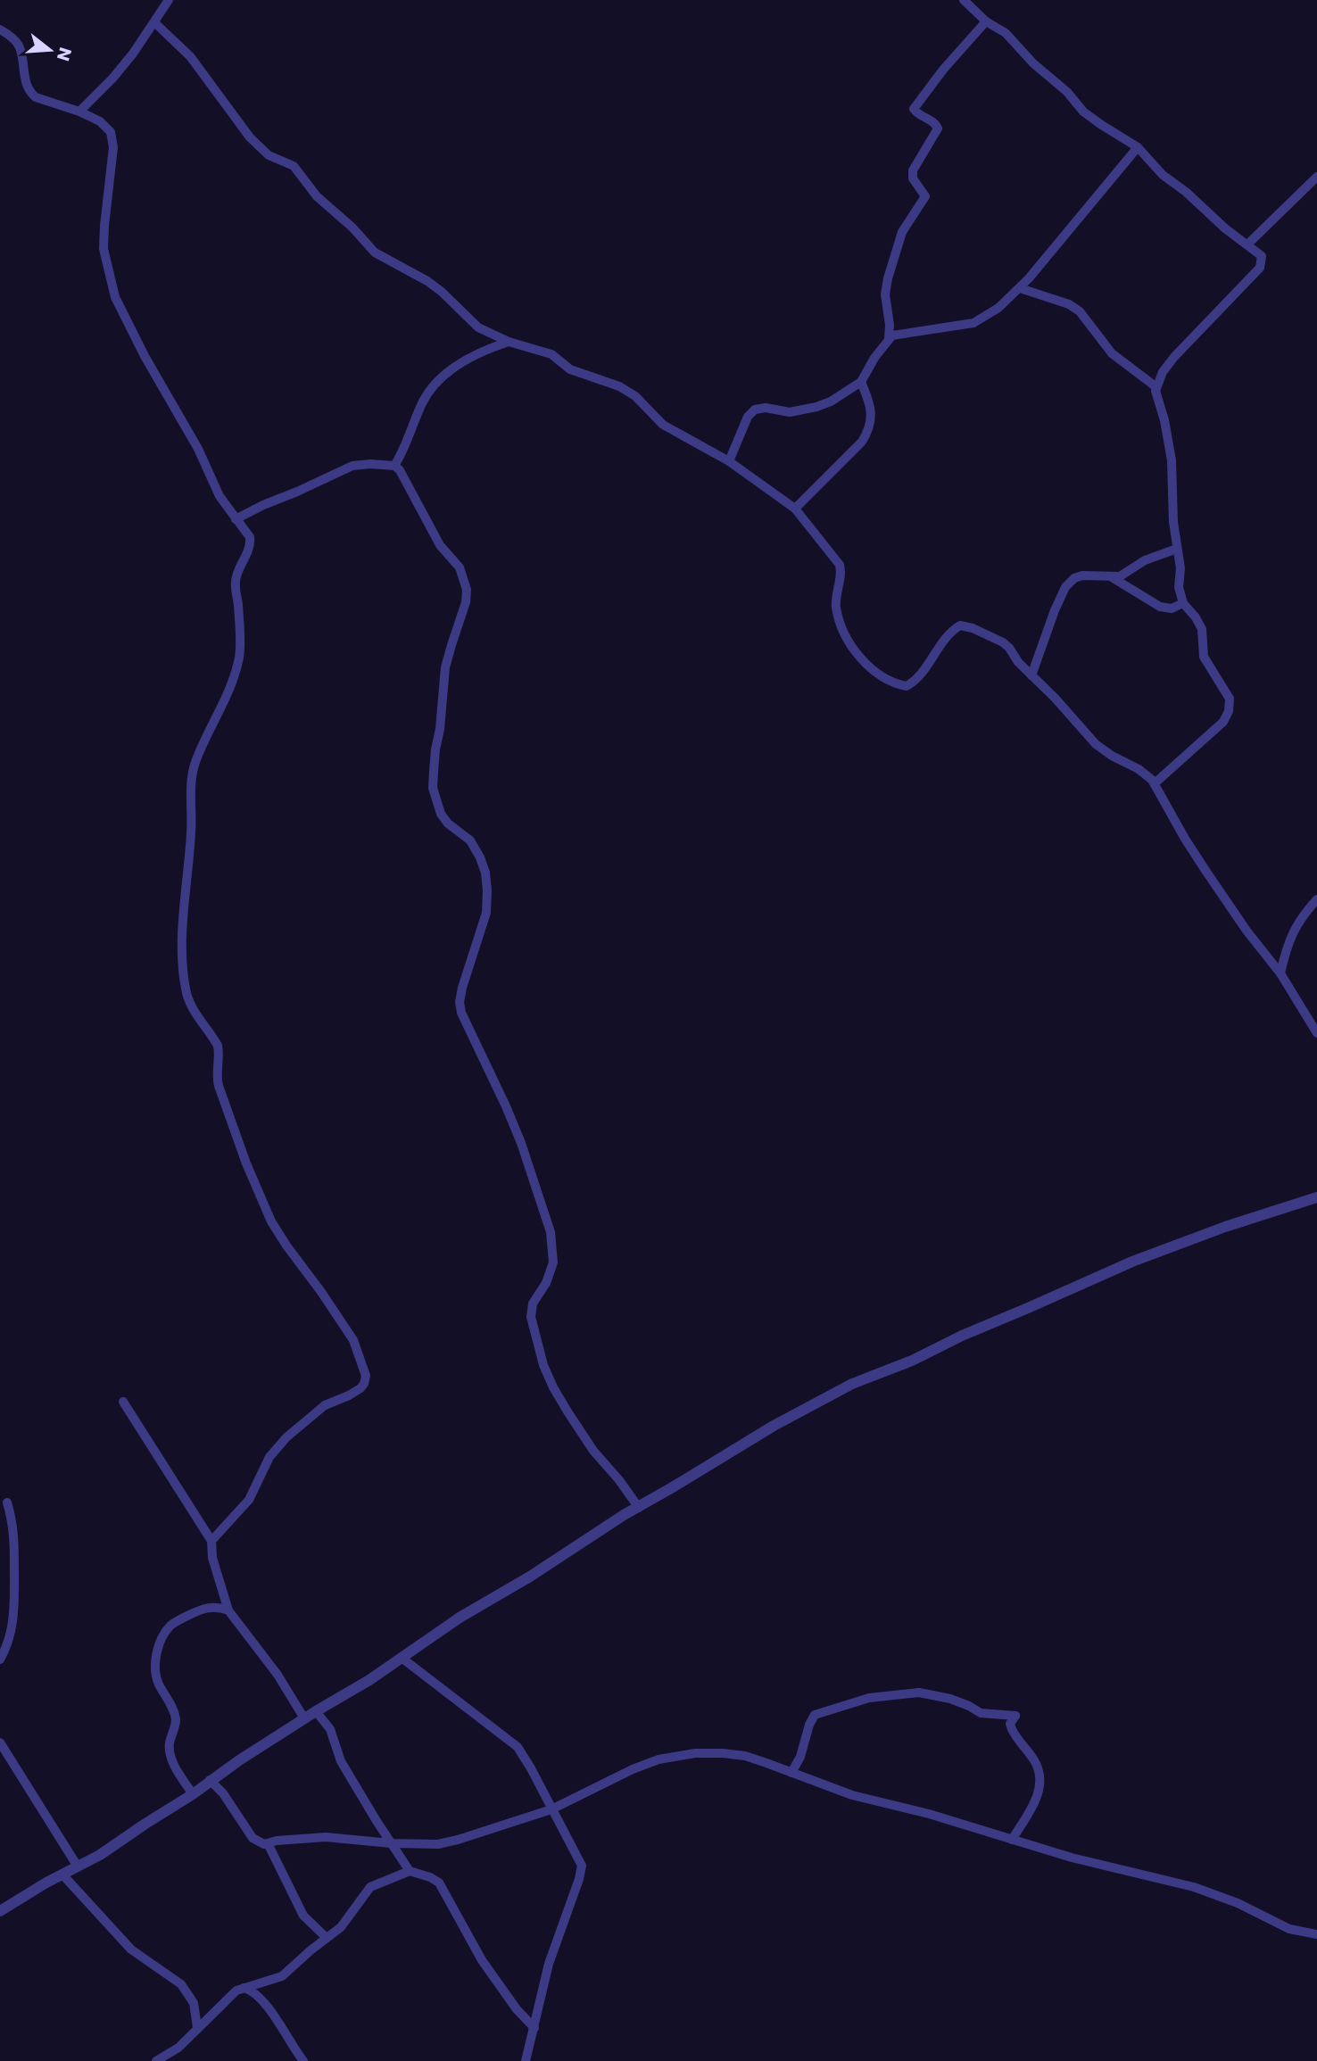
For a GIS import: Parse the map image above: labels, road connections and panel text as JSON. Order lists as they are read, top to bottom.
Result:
{
  "north": "right"
}
